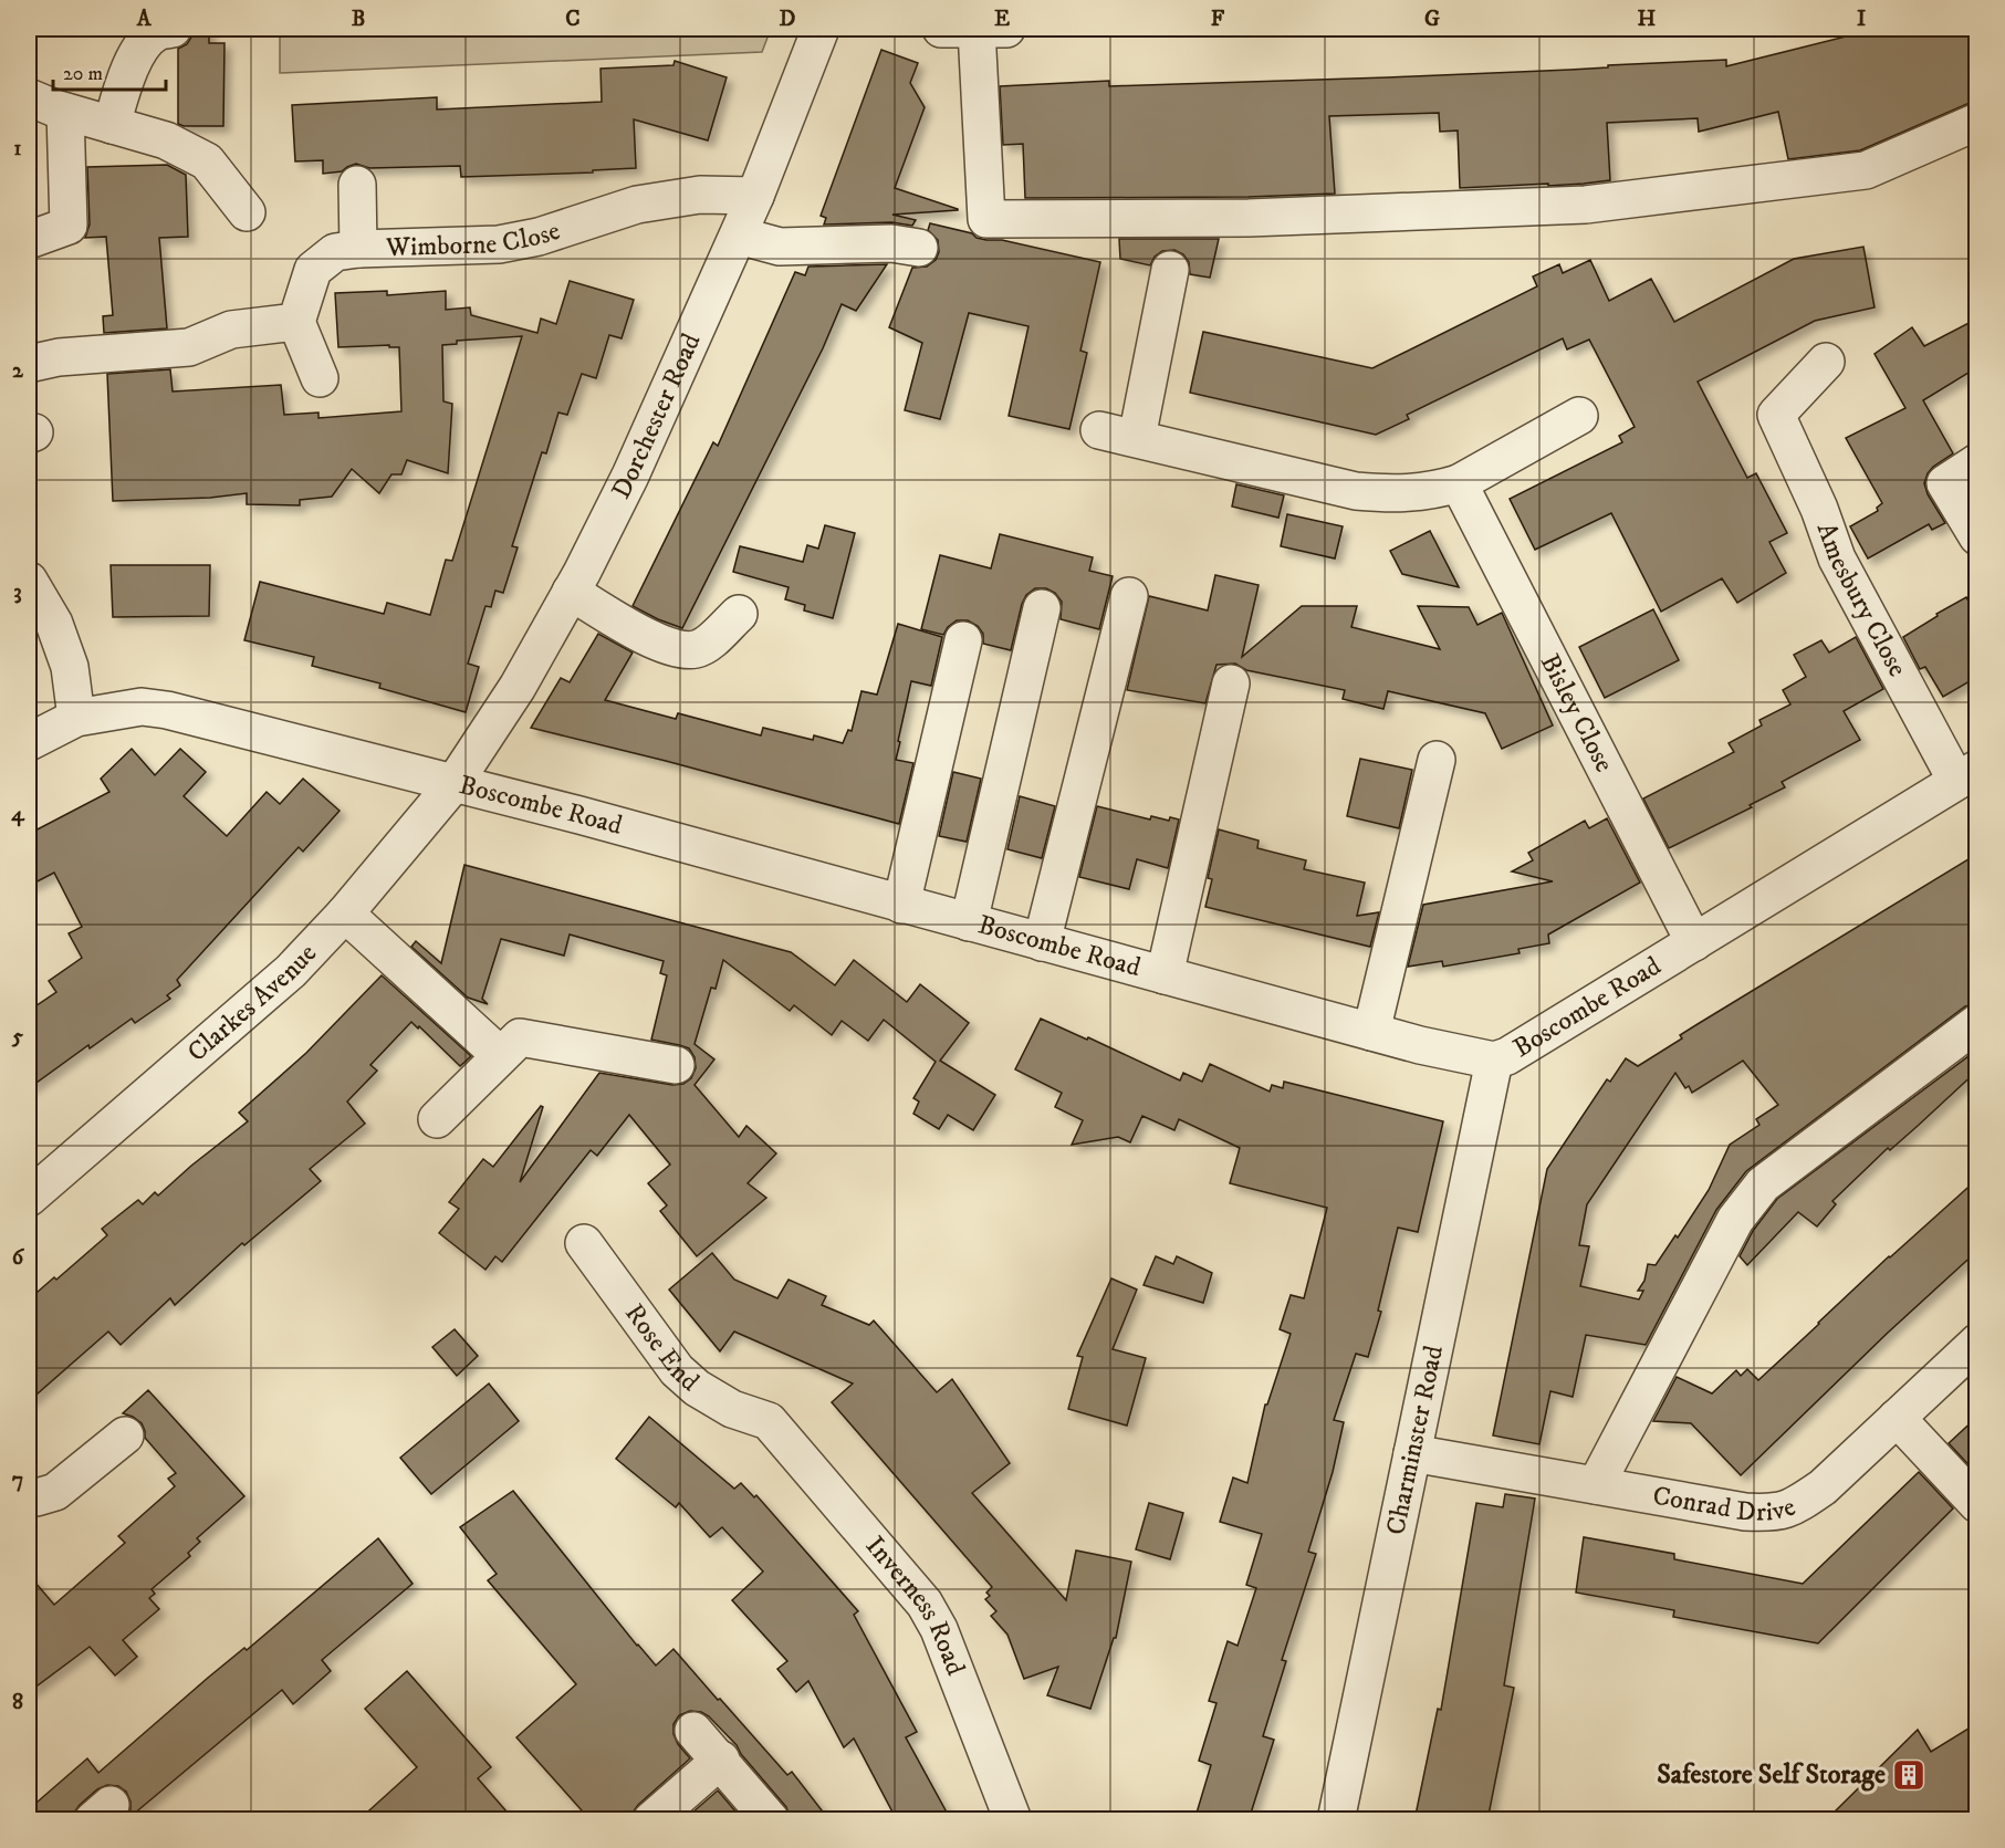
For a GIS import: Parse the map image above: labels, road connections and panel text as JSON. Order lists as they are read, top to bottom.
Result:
{
  "streets": {
    "street": [
      "Wimborne Close",
      "Dorchester Road",
      "Amesbury Close",
      "Bisley Close",
      "Boscombe Road",
      "Clarkes Avenue",
      "Rose End",
      "Charminster Road",
      "Conrad Drive",
      "Inverness Road"
    ]
  },
  "crossings": [
    ["Wimborne Close", "Dorchester Road"],
    ["Dorchester Road", "Boscombe Road"],
    ["Dorchester Road", "Clarkes Avenue"],
    ["Amesbury Close", "Boscombe Road"],
    ["Bisley Close", "Boscombe Road"],
    ["Boscombe Road", "Clarkes Avenue"],
    ["Boscombe Road", "Charminster Road"],
    ["Rose End", "Inverness Road"],
    ["Charminster Road", "Conrad Drive"]
  ],
  "places": {
    "building": ["Safestore Self Storage"]
  },
  "scale_bar": "20 m",
  "grid": {
    "columns": [
      "A",
      "B",
      "C",
      "D",
      "E",
      "F",
      "G",
      "H",
      "I"
    ],
    "rows": [
      "1",
      "2",
      "3",
      "4",
      "5",
      "6",
      "7",
      "8"
    ]
  }
}
